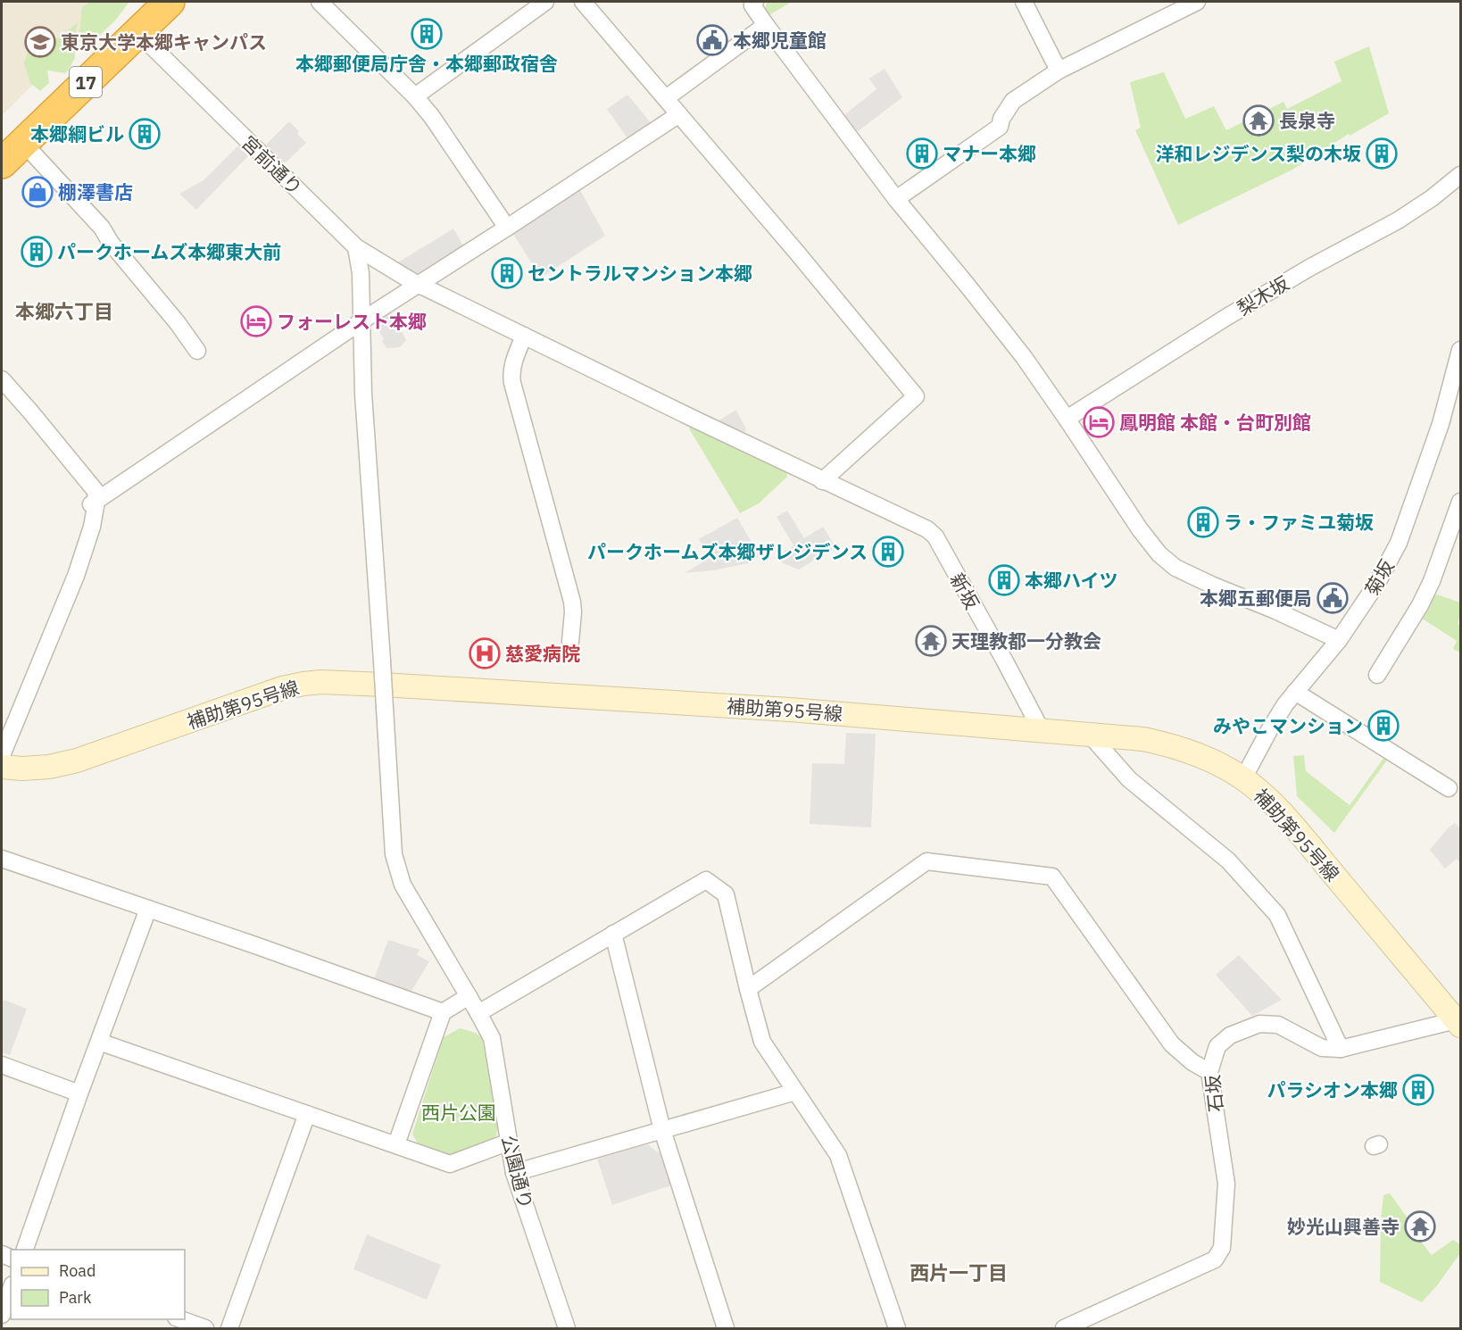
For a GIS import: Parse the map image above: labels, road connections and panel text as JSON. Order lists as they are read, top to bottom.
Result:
{
  "streets": {
    "highway": ["17"],
    "street": [
      "宮前通り",
      "梨木坂",
      "菊坂",
      "新坂",
      "補助第95号線",
      "石坂",
      "公園通り"
    ]
  },
  "crossings": [
    ["17", "宮前通り"],
    ["宮前通り", "新坂"],
    ["宮前通り", "公園通り"],
    ["菊坂", "補助第95号線"],
    ["新坂", "補助第95号線"],
    ["補助第95号線", "石坂"]
  ],
  "districts": ["本郷六丁目", "西片一丁目"],
  "parks": ["西片公園"],
  "places": {
    "building": [
      "本郷郵便局庁舎・本郷郵政宿舎",
      "本郷綱ビル",
      "マナー本郷",
      "洋和レジデンス梨の木坂",
      "パークホームズ本郷東大前",
      "セントラルマンション本郷",
      "ラ・ファミユ菊坂",
      "パークホームズ本郷ザレジデンス",
      "本郷ハイツ",
      "みやこマンション",
      "パラシオン本郷"
    ],
    "public building": ["本郷児童館", "本郷五郵便局"],
    "school or university": ["東京大学本郷キャンパス"],
    "temple": ["長泉寺", "天理教都一分教会", "妙光山興善寺"],
    "shop": ["棚澤書店"],
    "hotel": ["フォーレスト本郷", "鳳明館 本館・台町別館"],
    "hospital": ["慈愛病院"]
  },
  "legend": ["Road", "Park"]
}
